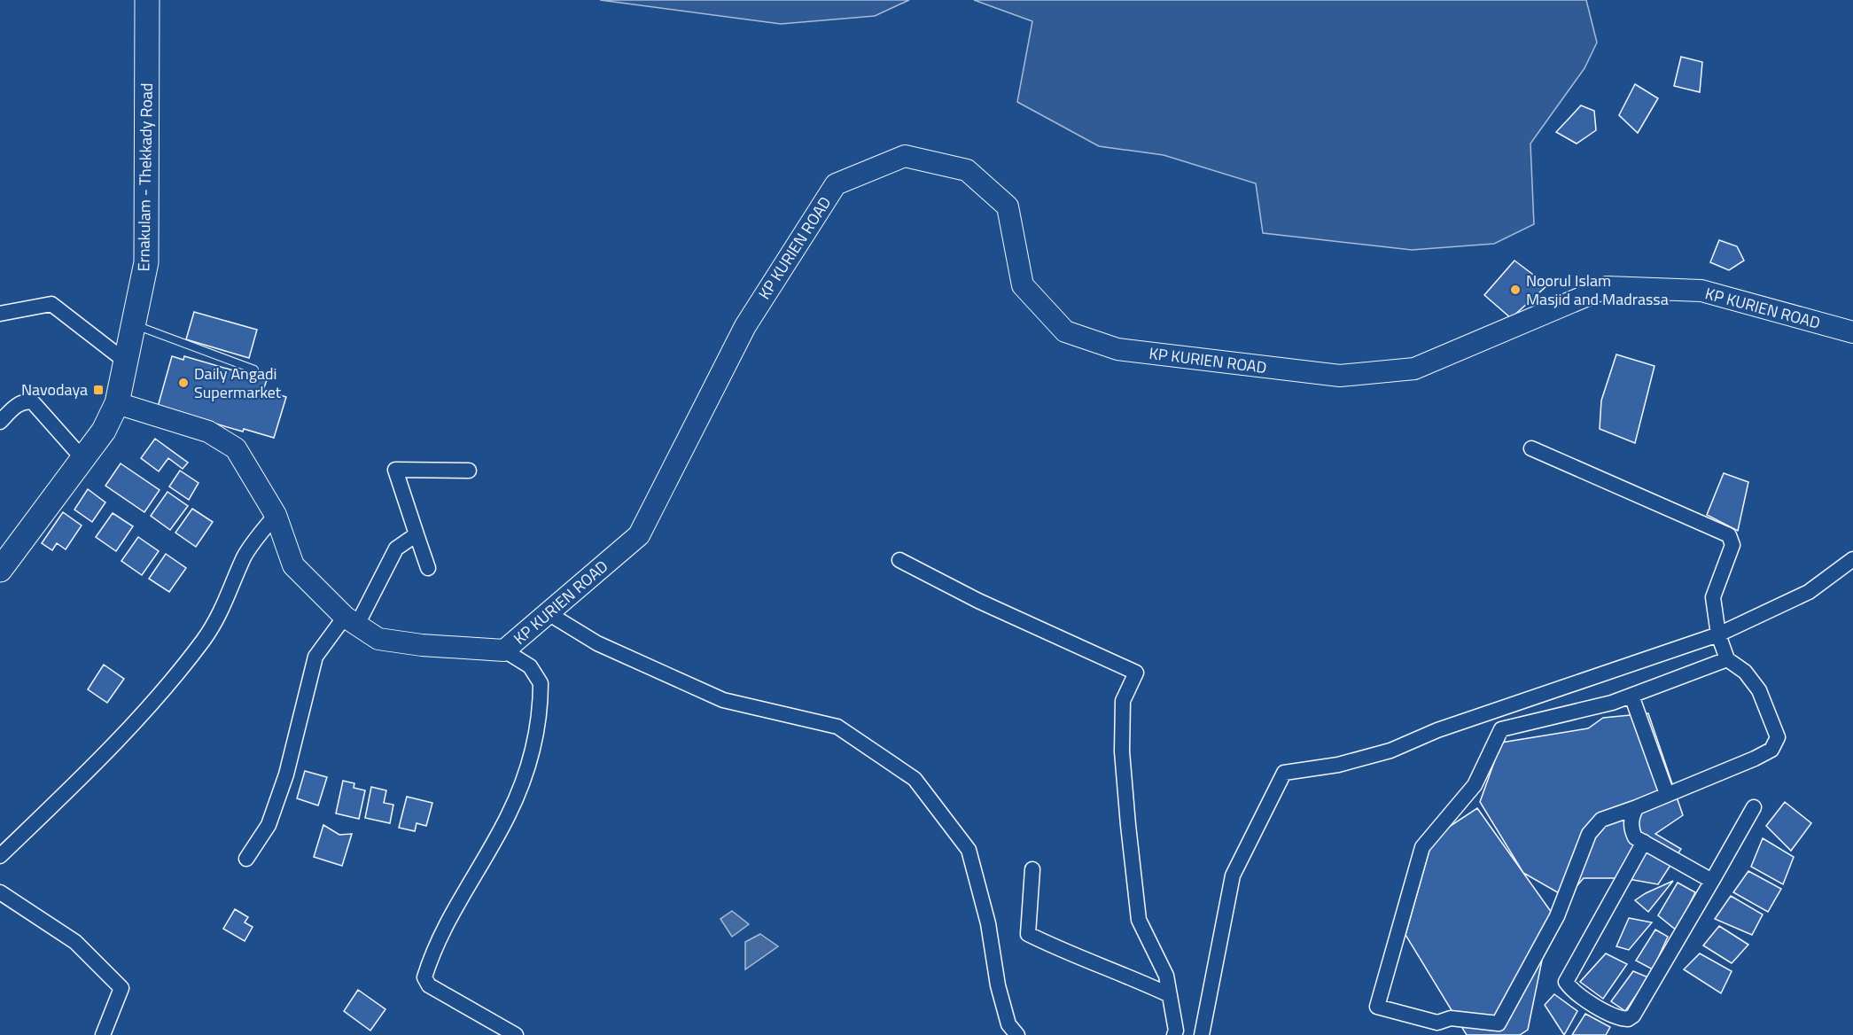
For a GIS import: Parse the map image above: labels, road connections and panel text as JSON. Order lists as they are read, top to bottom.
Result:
{
  "streets": {
    "main road": ["Ernakulam - Thekkady Road"],
    "street": ["KP KURIEN ROAD"]
  },
  "crossings": [
    ["Ernakulam - Thekkady Road", "KP KURIEN ROAD"]
  ],
  "places": {
    "other": ["Noorul Islam Masjid and Madrassa", "Daily Angadi Supermarket"],
    "transit": ["Navodaya"]
  }
}
